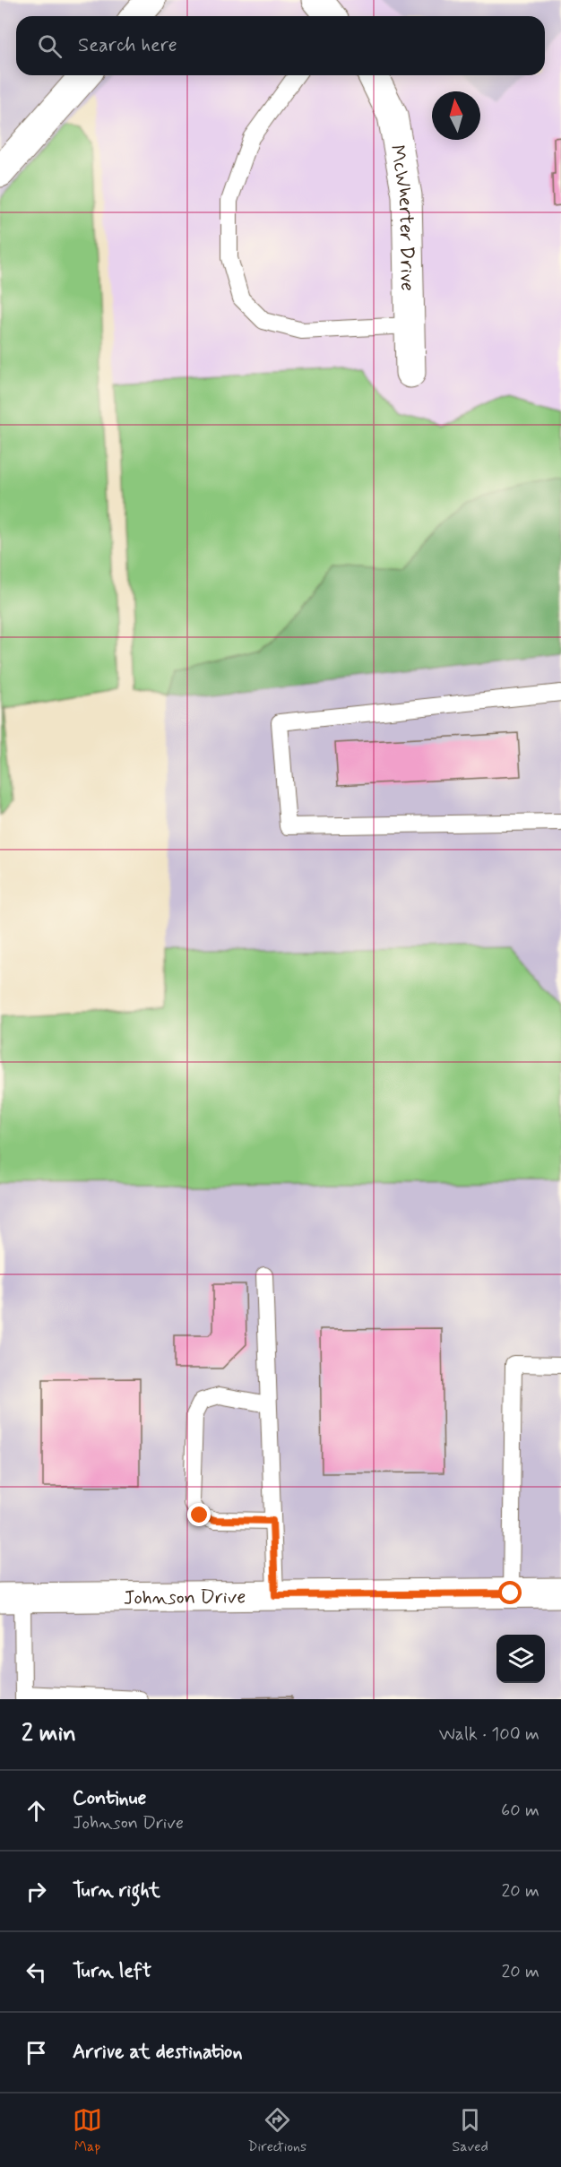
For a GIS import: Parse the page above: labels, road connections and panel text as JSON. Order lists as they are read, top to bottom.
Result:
{
  "streets": {
    "street": ["McWherter Drive", "Johnson Drive"]
  },
  "north": "top",
  "page": {
    "search": "Search here",
    "heading": ["2 min", "Walk · 100 m"],
    "list": [
      ["Continue", "Johnson Drive", "60 m"],
      ["Turn right", "20 m"],
      ["Turn left", "20 m"],
      "Arrive at destination"
    ],
    "nav": ["Map", "Directions", "Saved"]
  }
}
